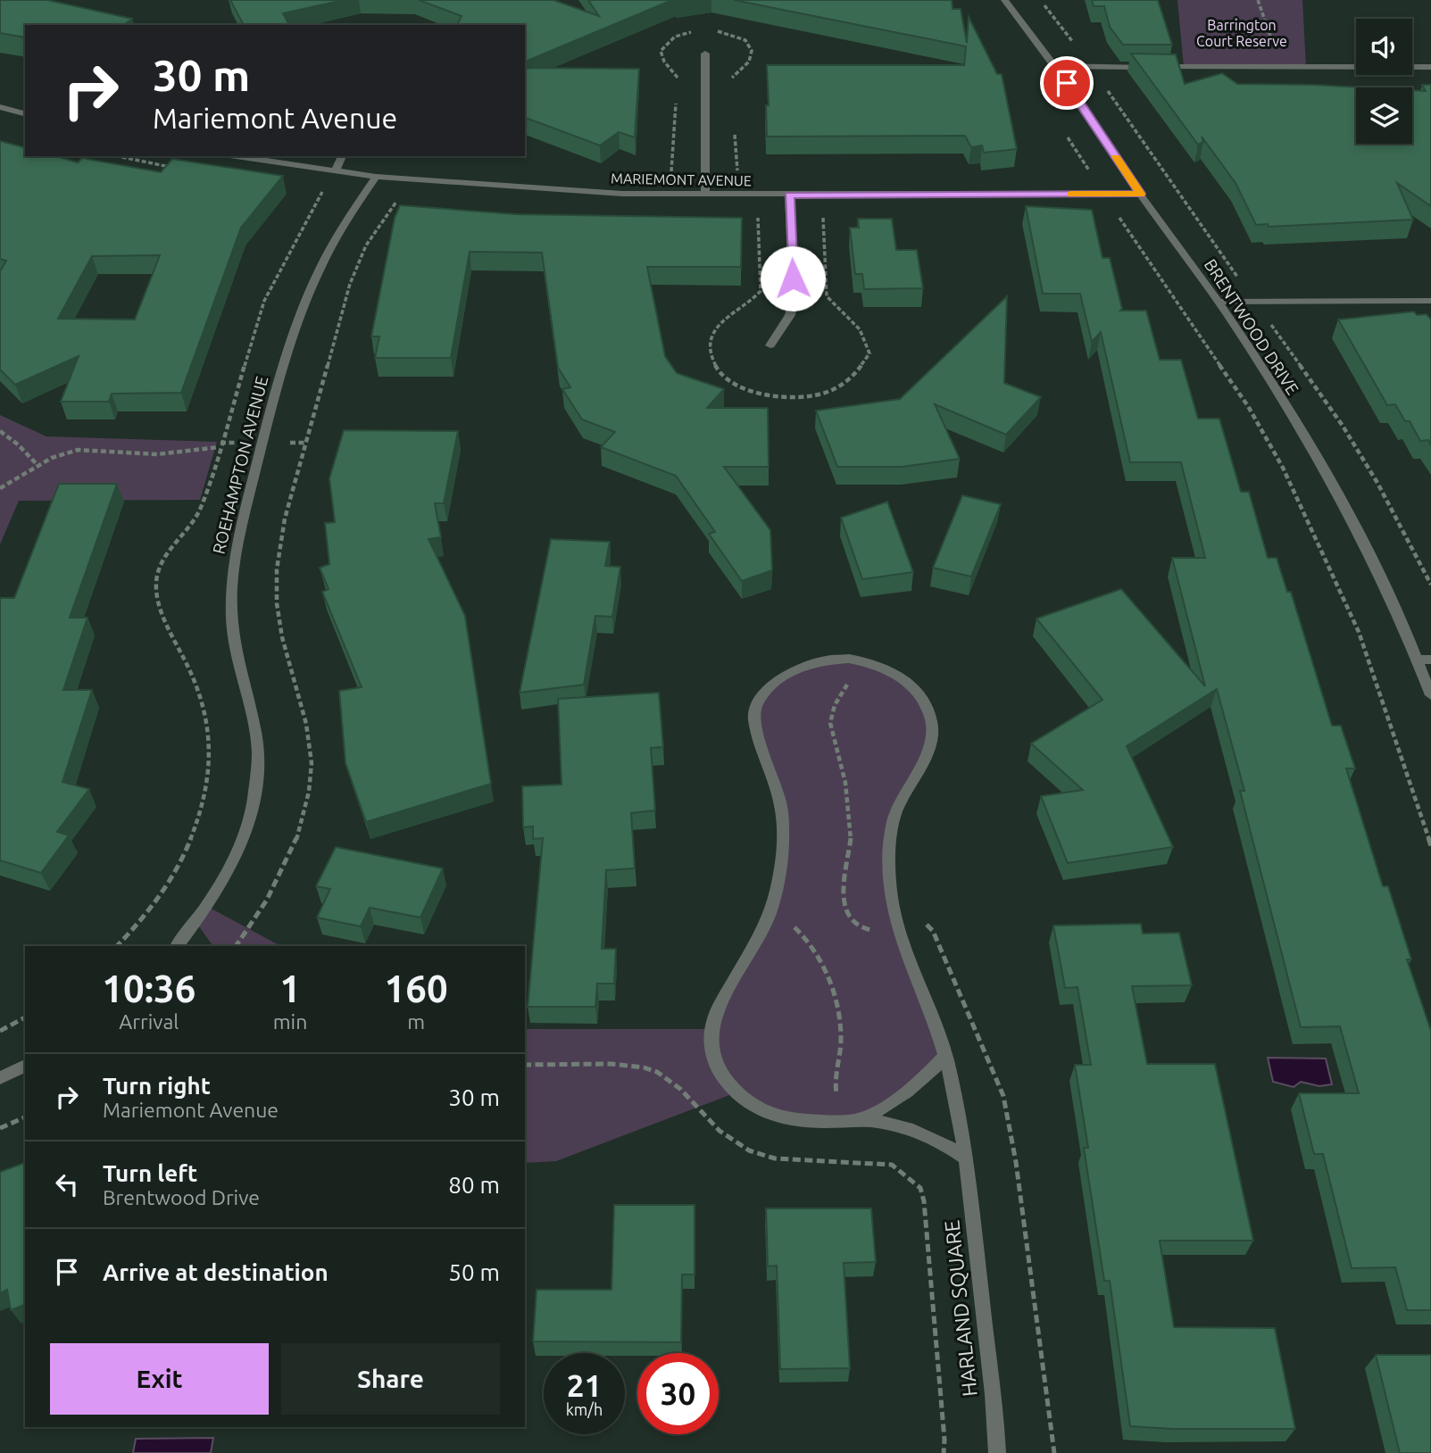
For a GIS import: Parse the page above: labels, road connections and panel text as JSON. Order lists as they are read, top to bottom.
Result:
{
  "streets": {
    "street": [
      "MARIEMONT AVENUE",
      "BRENTWOOD DRIVE",
      "ROEHAMPTON AVENUE",
      "HARLAND SQUARE"
    ]
  },
  "crossings": [
    ["MARIEMONT AVENUE", "BRENTWOOD DRIVE"],
    ["MARIEMONT AVENUE", "ROEHAMPTON AVENUE"]
  ],
  "parks": ["Barrington Court Reserve"],
  "page": {
    "turn": ["30 m", "Mariemont Avenue"],
    "eta": [
      "10:36",
      "Arrival",
      "1",
      "min",
      "160",
      "m"
    ],
    "list": [
      {
        "name": "Turn right",
        "note": "Mariemont Avenue",
        "value": "30 m"
      },
      {
        "name": "Turn left",
        "note": "Brentwood Drive",
        "value": "80 m"
      },
      {
        "name": "Arrive at destination",
        "value": "50 m"
      }
    ],
    "buttons": ["Exit", "Share"],
    "speed": "21 km/h",
    "limit": "30"
  }
}
